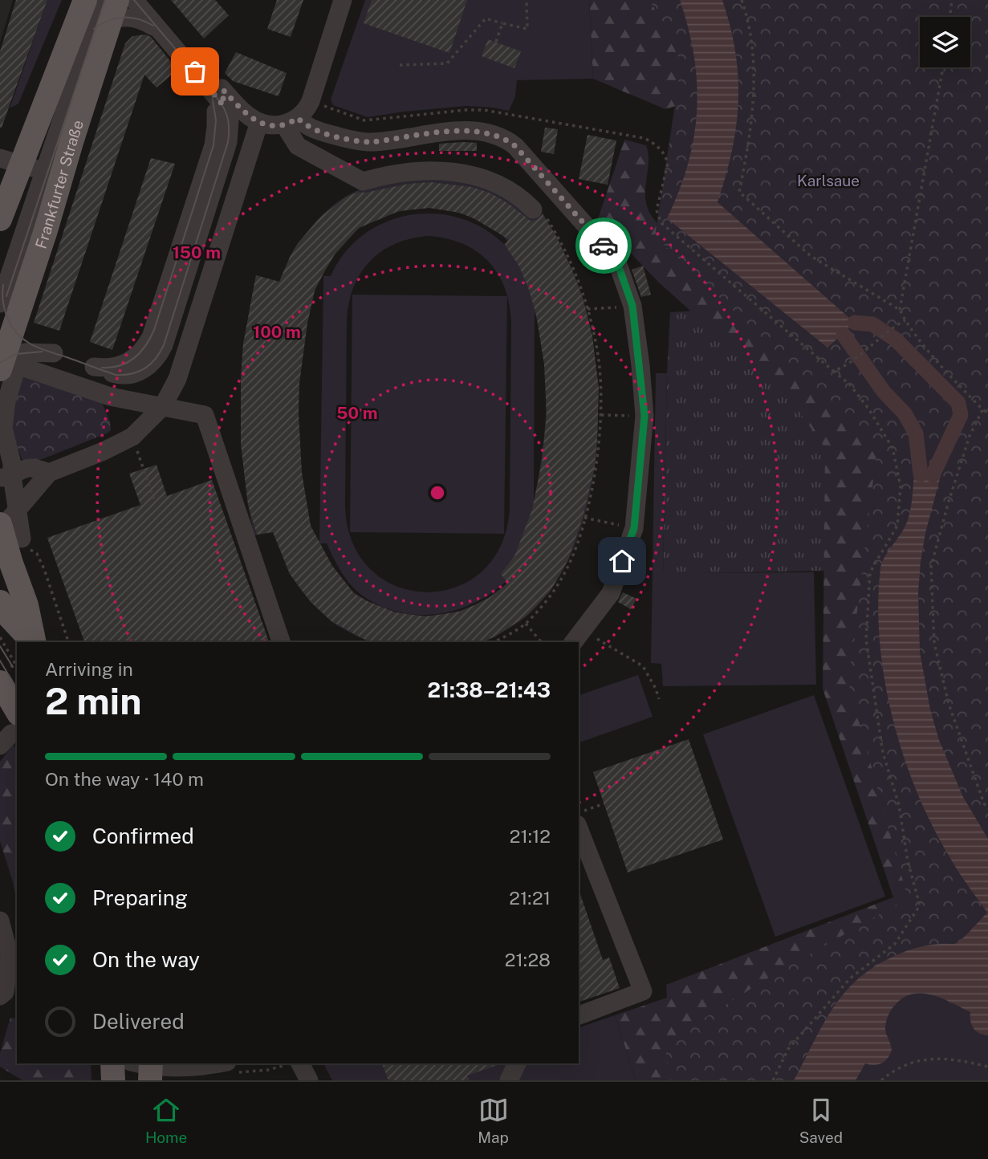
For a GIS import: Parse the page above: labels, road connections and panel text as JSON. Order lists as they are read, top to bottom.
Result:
{
  "streets": {
    "main road": ["Frankfurter Straße"]
  },
  "parks": ["Karlsaue"],
  "page": {
    "heading": ["2 min", "Arriving in", "21:38–21:43"],
    "bar": "On the way · 140 m",
    "list": [
      ["Confirmed", "21:12"],
      ["Preparing", "21:21"],
      ["On the way", "21:28"],
      "Delivered"
    ],
    "tabs": ["Home", "Map", "Saved"]
  },
  "rings": ["150 m", "100 m", "50 m"]
}
